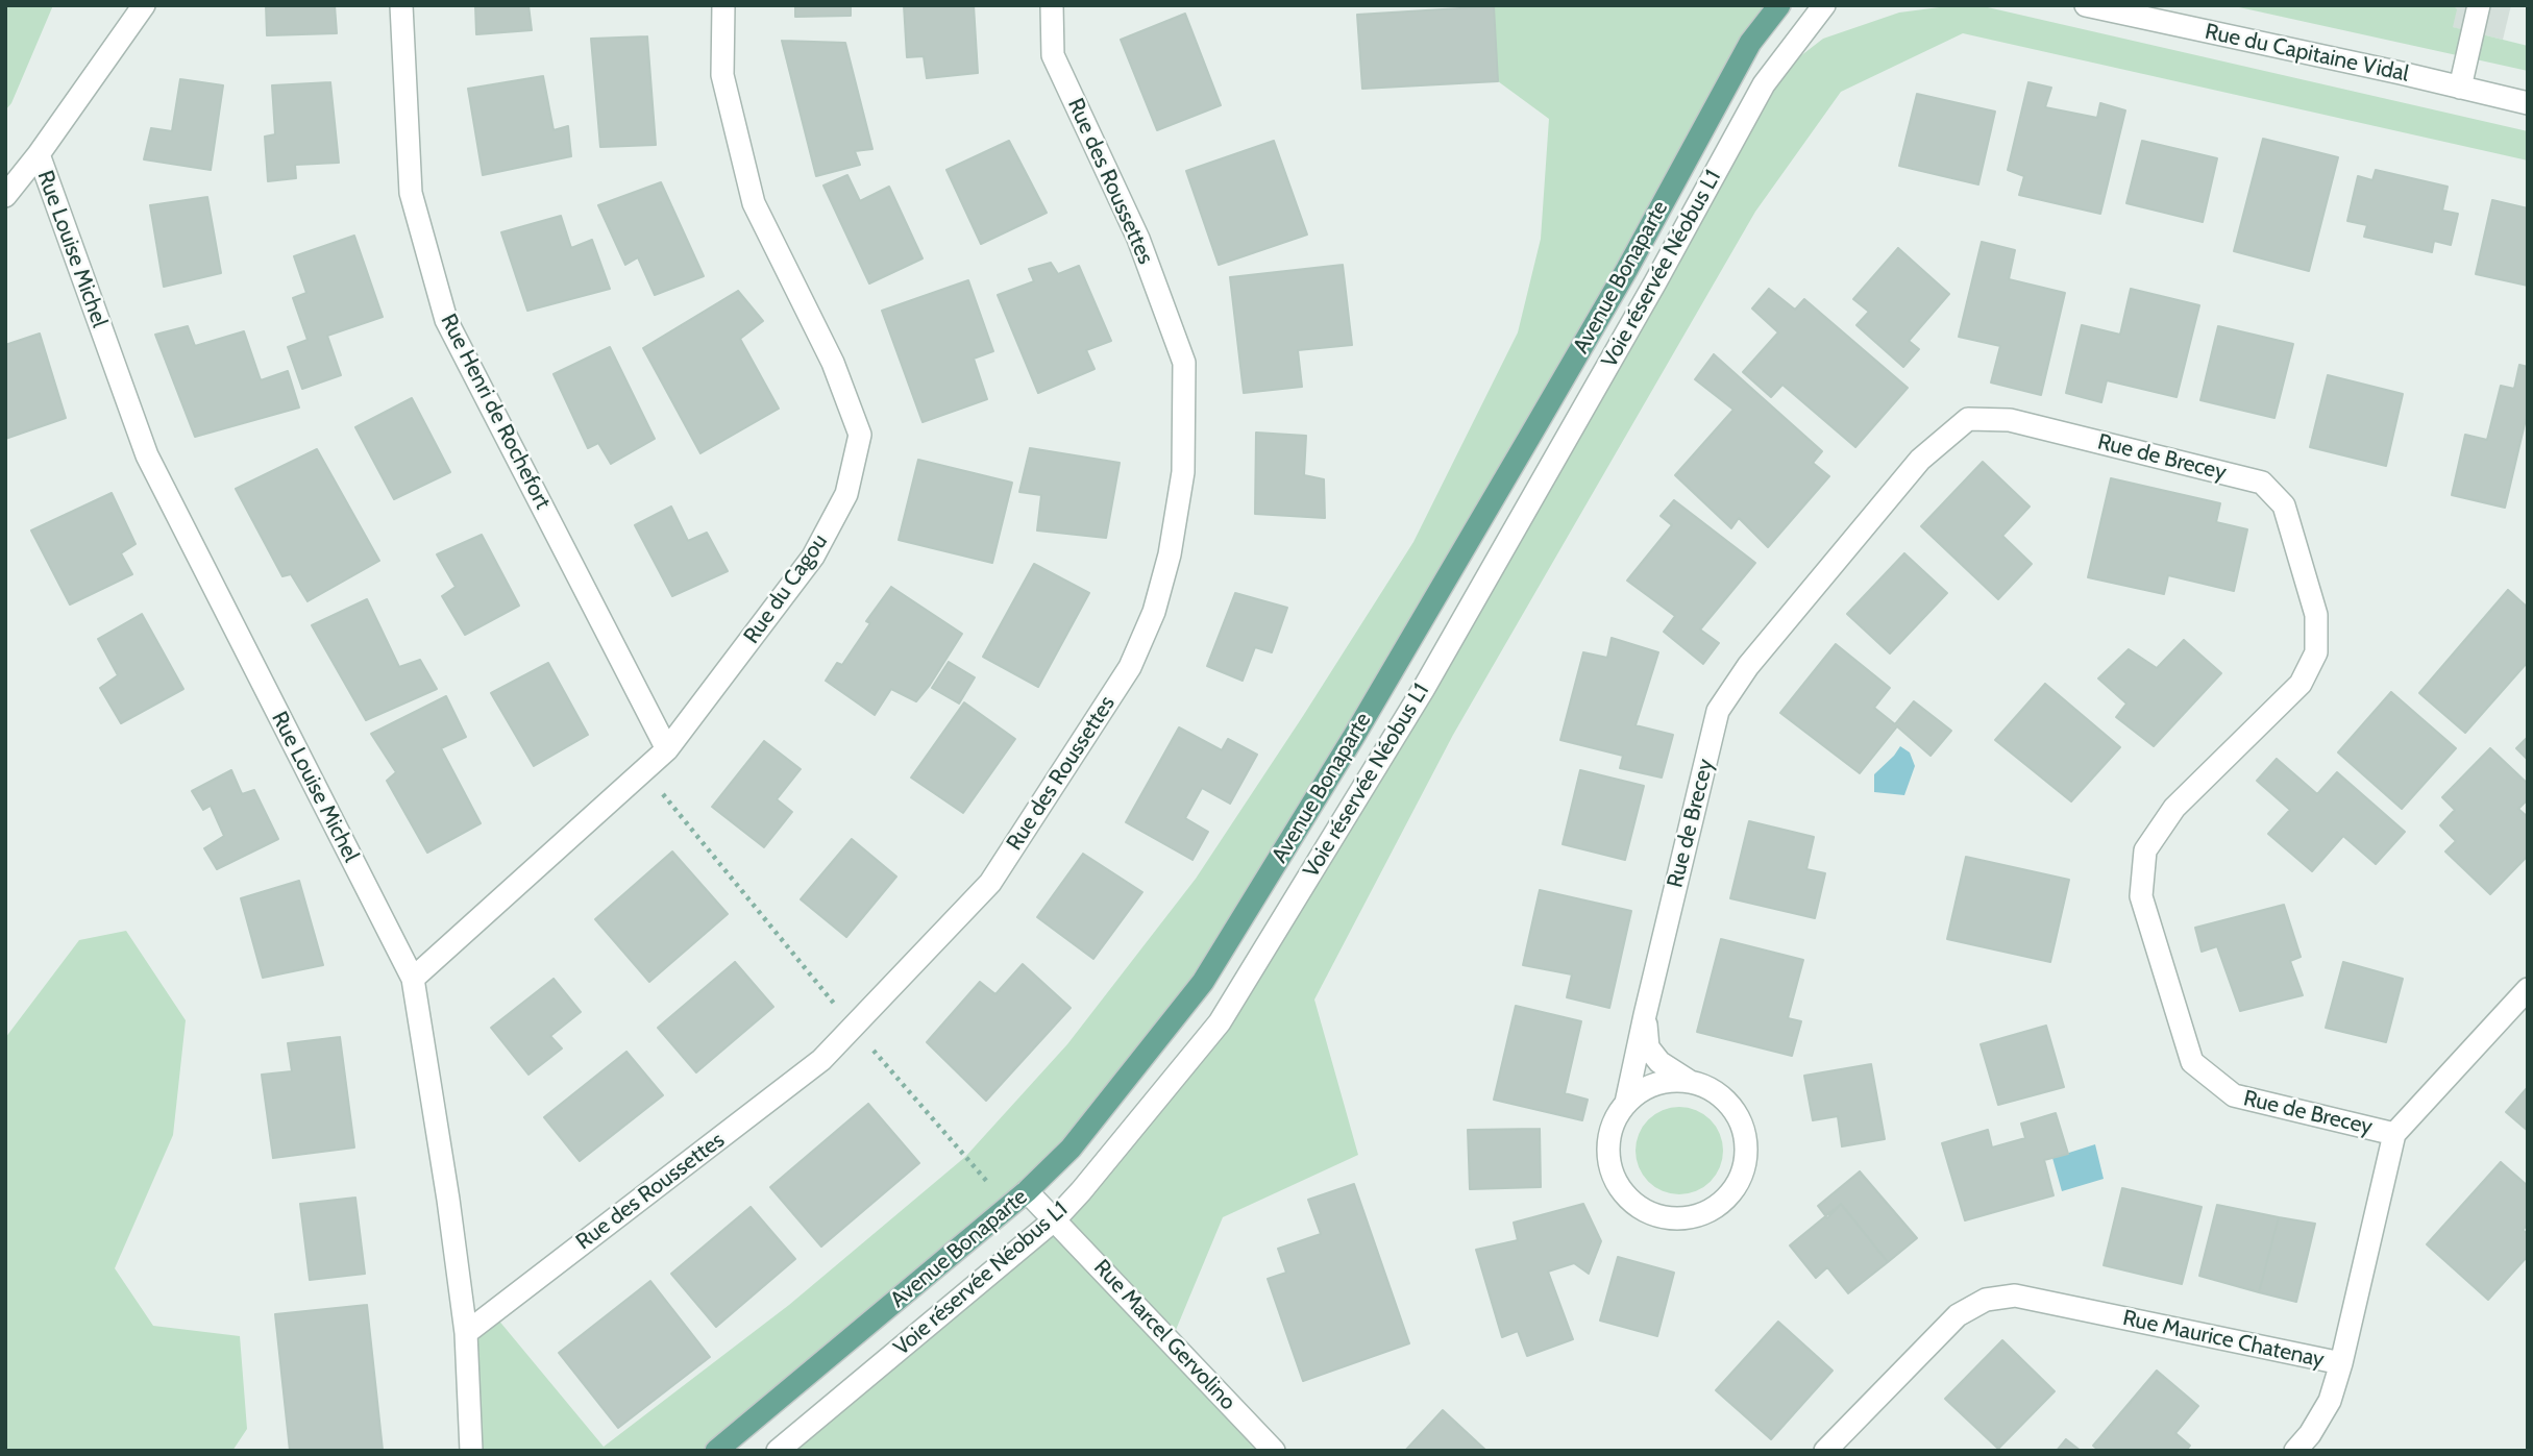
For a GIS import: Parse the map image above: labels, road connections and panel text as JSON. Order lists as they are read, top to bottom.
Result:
{
  "streets": {
    "main road": ["Avenue Bonaparte"],
    "street": [
      "Rue du Capitaine Vidal",
      "Rue des Roussettes",
      "Rue Louise Michel",
      "Voie réservée Néobus L1",
      "Rue Henri de Rochefort",
      "Rue de Brecey",
      "Rue du Cagou",
      "Rue Marcel Gervolino",
      "Rue Maurice Chatenay"
    ]
  },
  "crossings": [
    ["Rue des Roussettes", "Rue Louise Michel"],
    ["Rue Louise Michel", "Rue du Cagou"],
    ["Voie réservée Néobus L1", "Rue Marcel Gervolino"],
    ["Avenue Bonaparte", "Rue Marcel Gervolino"],
    ["Rue Henri de Rochefort", "Rue du Cagou"],
    ["Rue de Brecey", "Rue Maurice Chatenay"]
  ]
}
